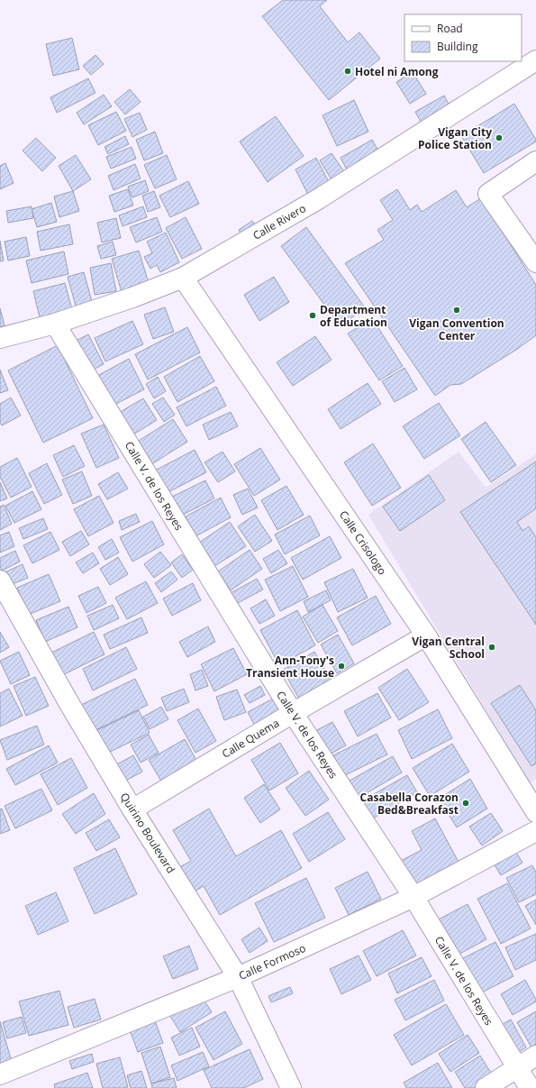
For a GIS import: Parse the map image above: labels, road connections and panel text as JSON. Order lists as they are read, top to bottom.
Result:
{
  "streets": {
    "street": [
      "Calle Rivero",
      "Calle V. de los Reyes",
      "Calle Crisologo",
      "Calle Quema",
      "Quirino Boulevard",
      "Calle Formoso"
    ]
  },
  "crossings": [
    ["Calle Rivero", "Calle V. de los Reyes"],
    ["Calle Rivero", "Calle Crisologo"],
    ["Calle V. de los Reyes", "Calle Quema"],
    ["Calle V. de los Reyes", "Calle Formoso"],
    ["Calle Crisologo", "Calle Quema"],
    ["Calle Quema", "Quirino Boulevard"],
    ["Quirino Boulevard", "Calle Formoso"]
  ],
  "places": [
    "Hotel ni Among",
    "Vigan City Police Station",
    "Vigan Convention Center",
    "Department of Education",
    "Vigan Central School",
    "Ann-Tony's Transient House",
    "Casabella Corazon Bed&Breakfast"
  ],
  "legend": ["Road", "Building"]
}
